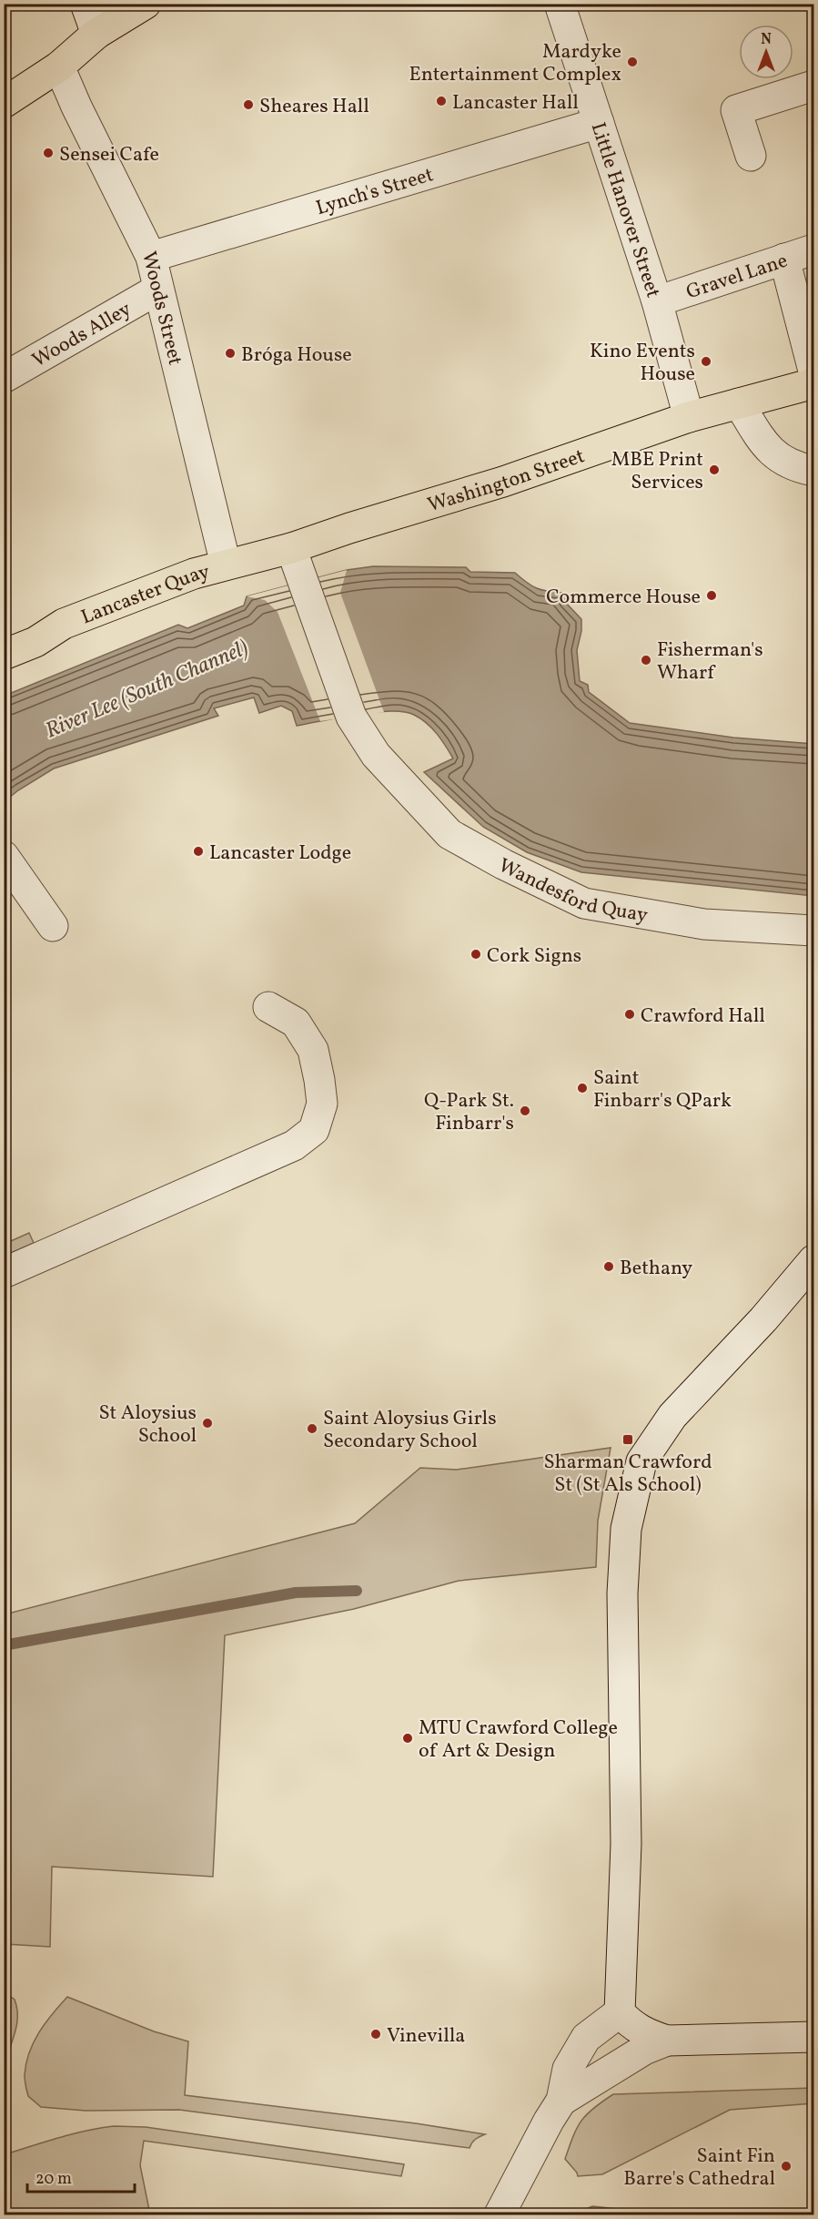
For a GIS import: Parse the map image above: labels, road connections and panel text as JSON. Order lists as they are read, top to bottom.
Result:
{
  "streets": {
    "highway": ["Washington Street", "Lancaster Quay"],
    "street": [
      "Lynch's Street",
      "Little Hanover Street",
      "Gravel Lane",
      "Woods Street",
      "Woods Alley",
      "Wandesford Quay"
    ]
  },
  "crossings": [
    ["Lynch's Street", "Little Hanover Street"],
    ["Lynch's Street", "Woods Street"],
    ["Little Hanover Street", "Gravel Lane"],
    ["Little Hanover Street", "Washington Street"],
    ["Woods Street", "Woods Alley"],
    ["Woods Street", "Lancaster Quay"],
    ["Washington Street", "Lancaster Quay"],
    ["Washington Street", "Wandesford Quay"],
    ["Lancaster Quay", "Wandesford Quay"]
  ],
  "water": ["River Lee (South Channel)"],
  "places": {
    "other": [
      "Mardyke Entertainment Complex",
      "Lancaster Hall",
      "Sheares Hall",
      "Sensei Cafe",
      "Bróga House",
      "Kino Events House",
      "MBE Print Services",
      "Commerce House",
      "Fisherman's Wharf",
      "Lancaster Lodge",
      "Cork Signs",
      "Crawford Hall",
      "Saint Finbarr's QPark",
      "Q-Park St. Finbarr's",
      "Bethany",
      "St Aloysius School",
      "Saint Aloysius Girls Secondary School",
      "MTU Crawford College of Art & Design",
      "Vinevilla",
      "Saint Fin Barre's Cathedral"
    ],
    "transit": ["Sharman Crawford St (St Als School)"]
  },
  "scale_bar": "20 m",
  "north": "top"
}
